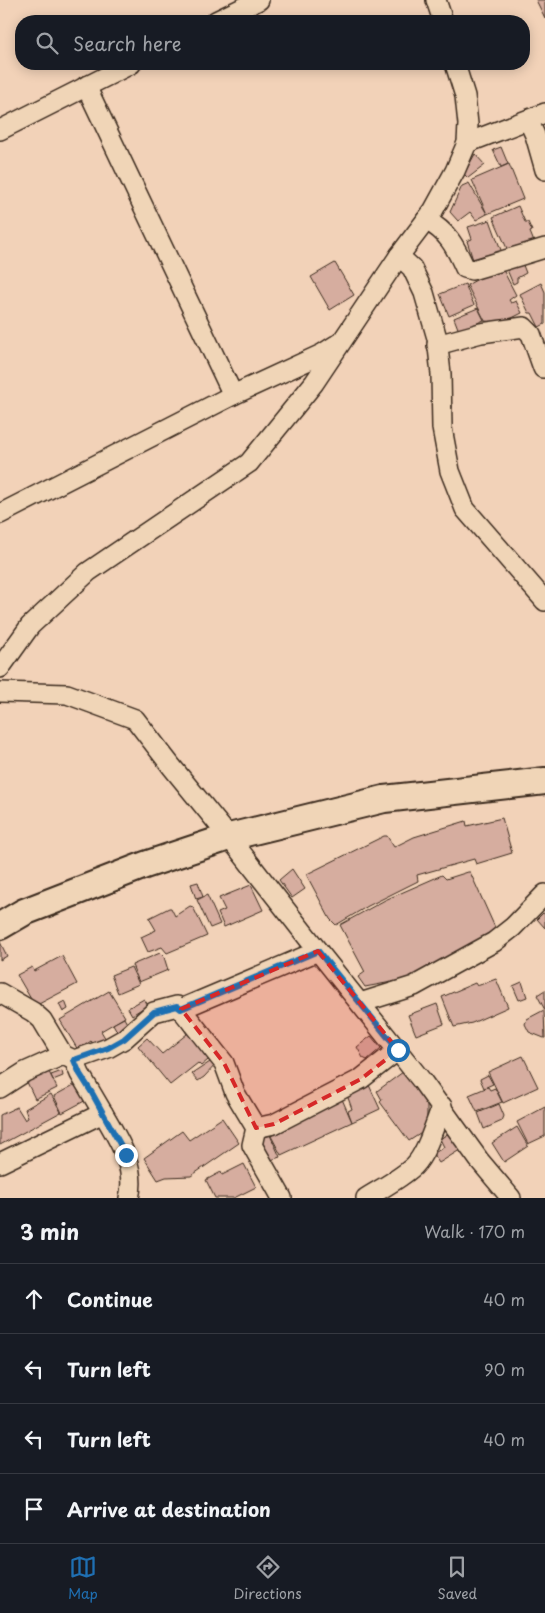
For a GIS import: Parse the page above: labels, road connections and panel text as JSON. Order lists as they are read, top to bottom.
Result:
{
  "page": {
    "search": "Search here",
    "heading": ["3 min", "Walk · 170 m"],
    "list": [
      ["Continue", "40 m"],
      ["Turn left", "90 m"],
      ["Turn left", "40 m"],
      "Arrive at destination"
    ],
    "nav": ["Map", "Directions", "Saved"]
  }
}
